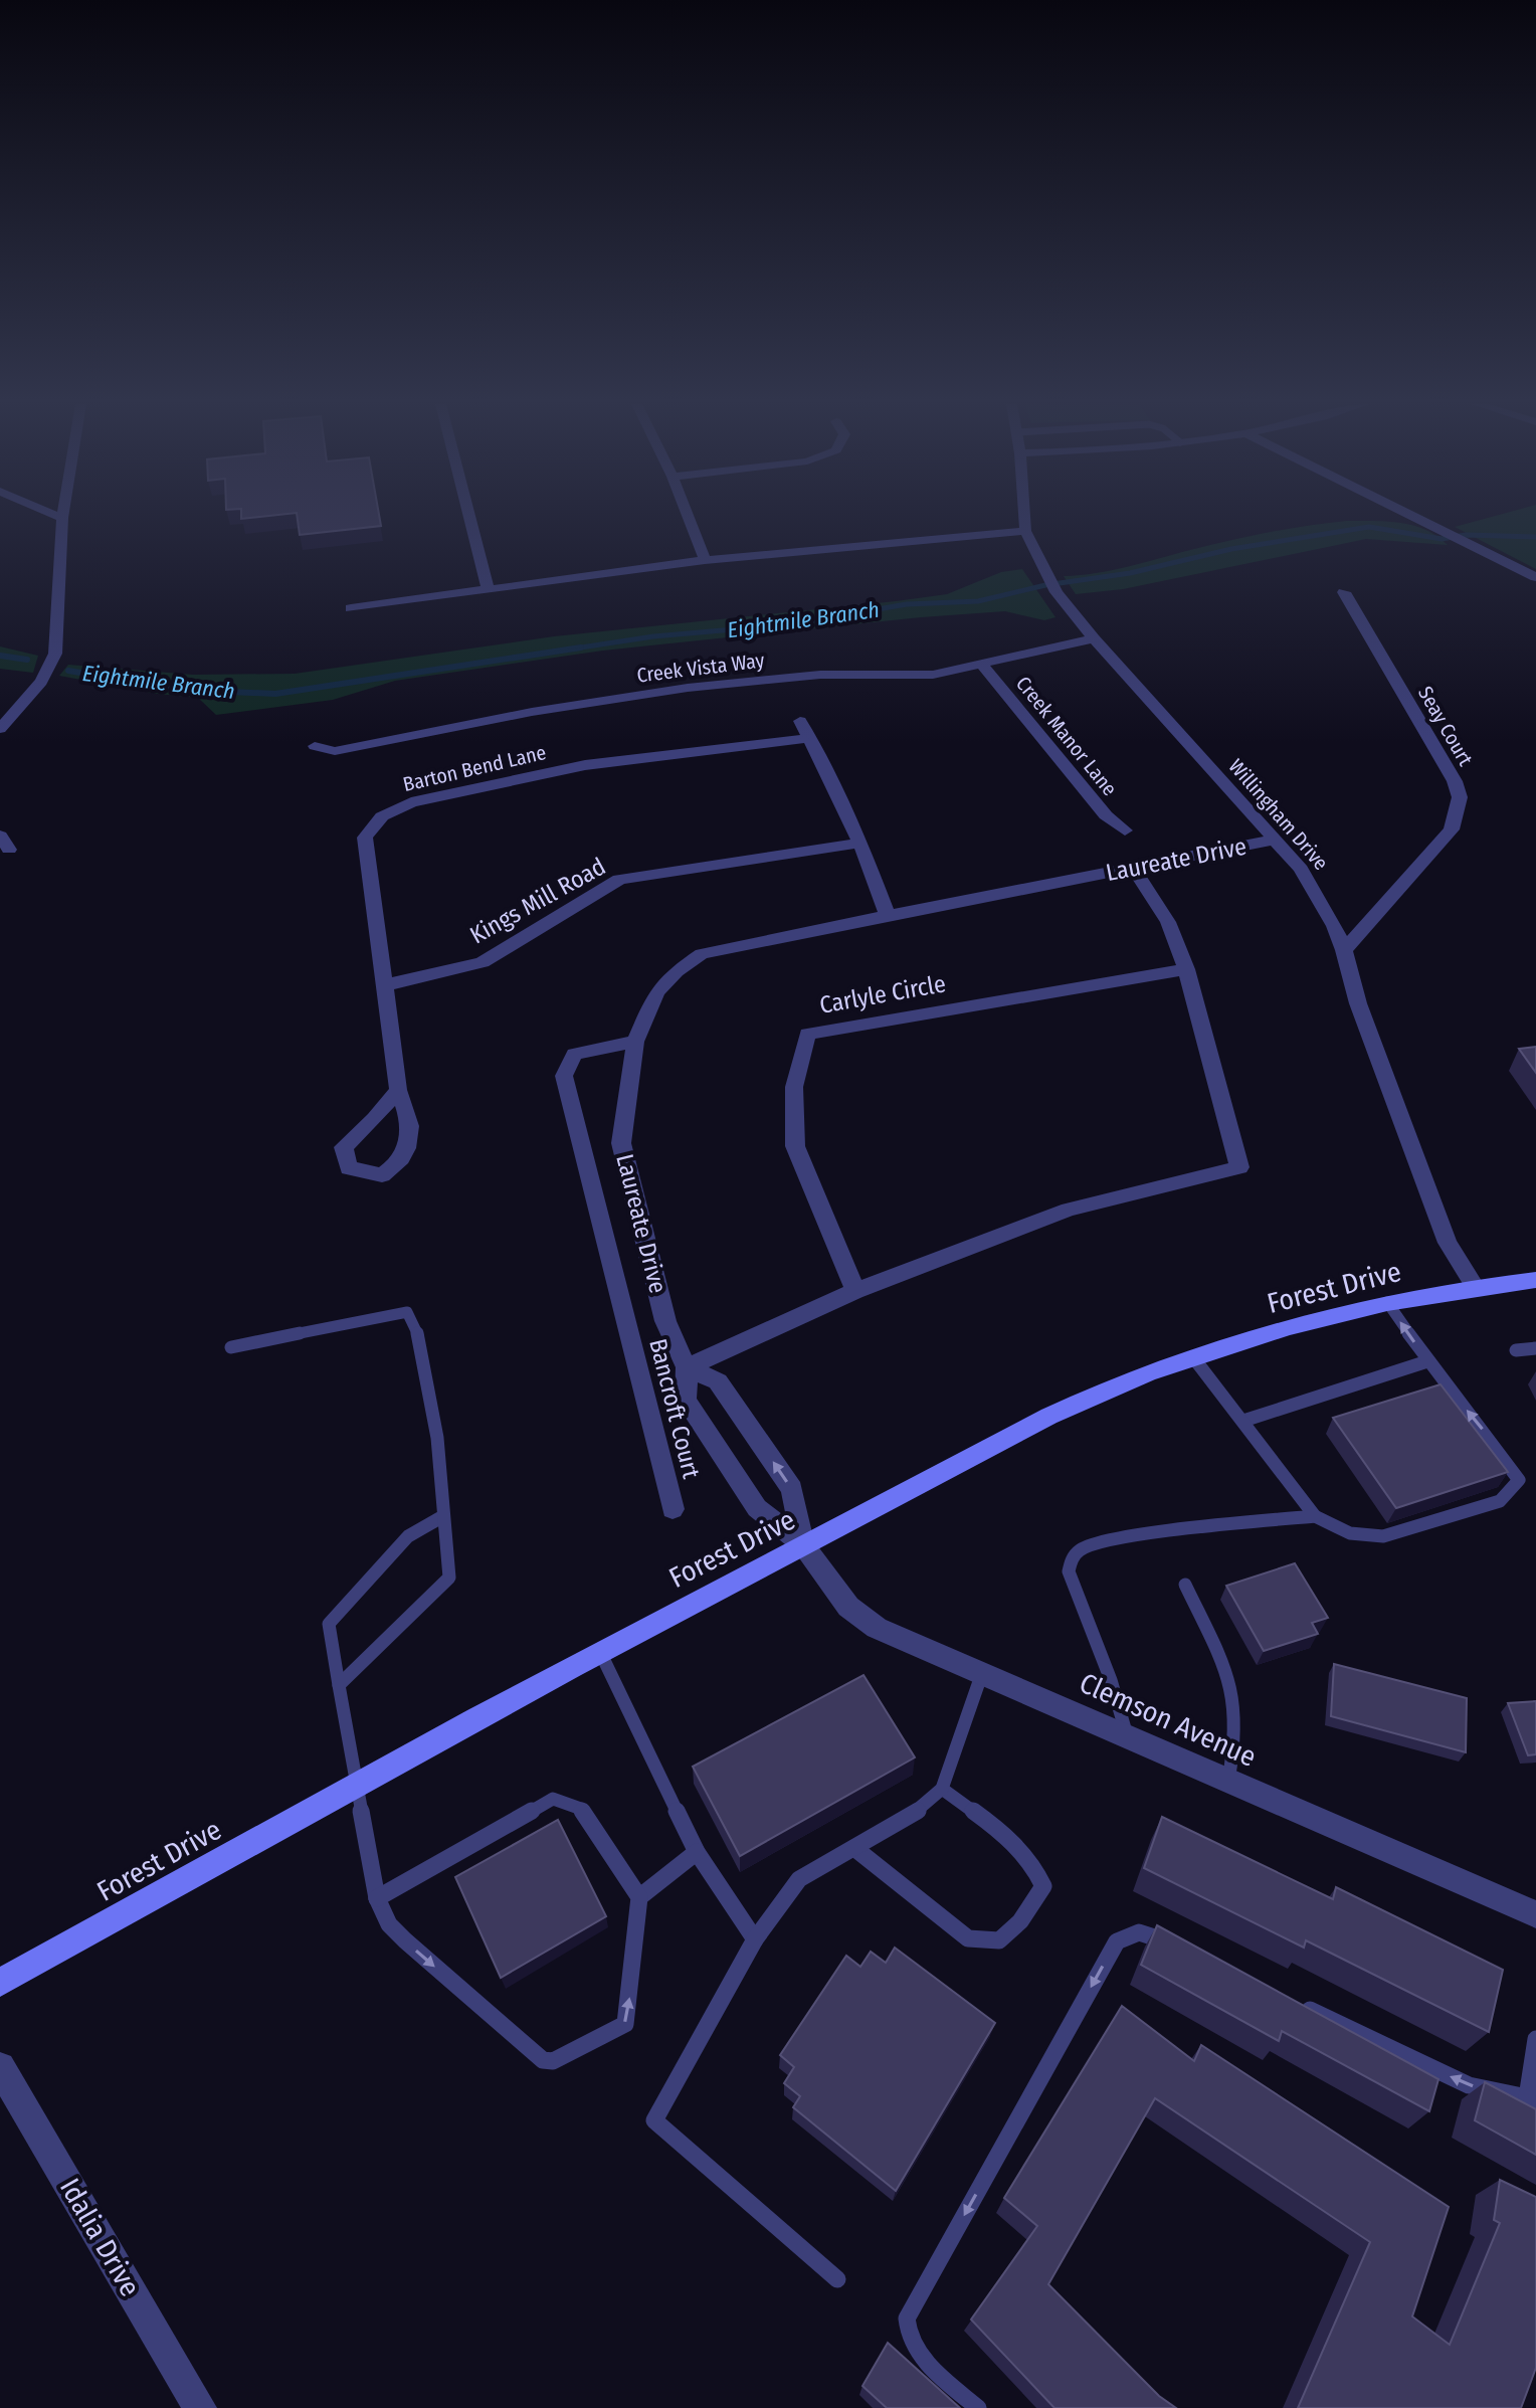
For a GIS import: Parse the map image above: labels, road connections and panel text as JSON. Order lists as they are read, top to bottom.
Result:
{
  "streets": {
    "main road": ["Forest Drive"],
    "street": [
      "Creek Vista Way",
      "Seay Court",
      "Creek Manor Lane",
      "Barton Bend Lane",
      "Willingham Drive",
      "Laureate Drive",
      "Kings Mill Road",
      "Carlyle Circle",
      "Bancroft Court",
      "Clemson Avenue",
      "Idalia Drive"
    ]
  },
  "crossings": [
    ["Creek Vista Way", "Creek Manor Lane"],
    ["Creek Vista Way", "Willingham Drive"],
    ["Seay Court", "Willingham Drive"],
    ["Barton Bend Lane", "Kings Mill Road"],
    ["Willingham Drive", "Laureate Drive"],
    ["Willingham Drive", "Forest Drive"],
    ["Laureate Drive", "Forest Drive"],
    ["Laureate Drive", "Bancroft Court"],
    ["Laureate Drive", "Clemson Avenue"],
    ["Forest Drive", "Clemson Avenue"]
  ],
  "water": ["Eightmile Branch"]
}
